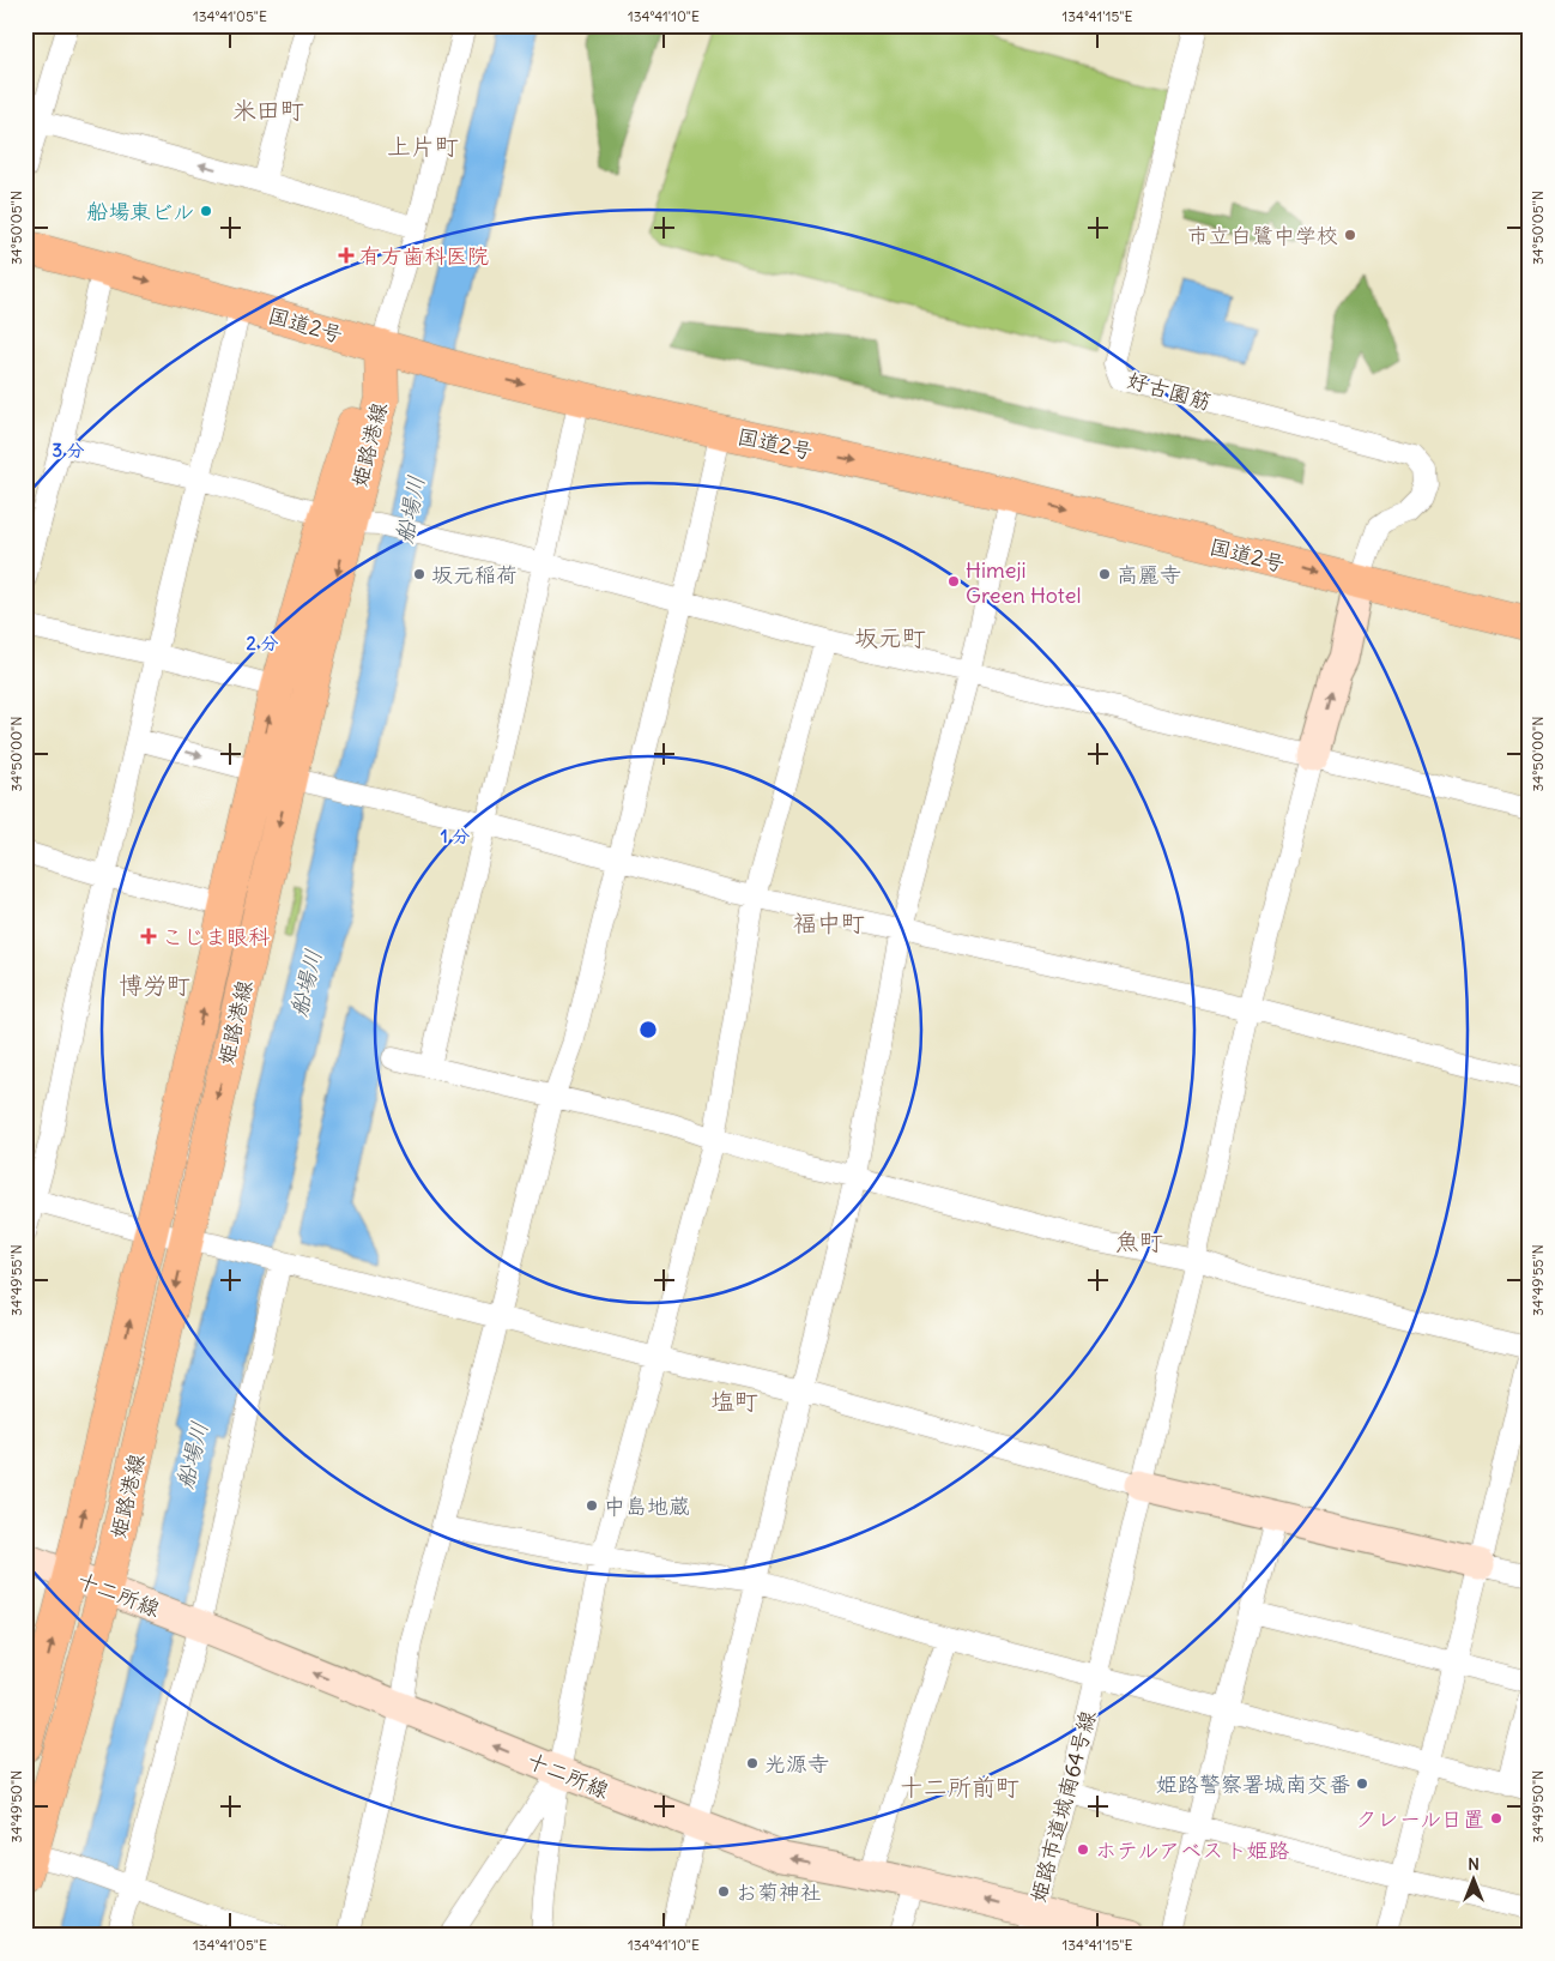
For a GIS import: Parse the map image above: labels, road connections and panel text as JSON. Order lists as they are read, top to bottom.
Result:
{
  "streets": {
    "main road": ["国道2号", "姫路港線"],
    "street": ["好古園筋", "十二所線", "姫路市道城南64号線"]
  },
  "crossings": [
    ["国道2号", "好古園筋"],
    ["国道2号", "姫路港線"],
    ["姫路港線", "十二所線"],
    ["十二所線", "姫路市道城南64号線"]
  ],
  "one_way": ["国道2号"],
  "districts": [
    "米田町",
    "上片町",
    "坂元町",
    "福中町",
    "博労町",
    "魚町",
    "塩町",
    "十二所前町"
  ],
  "water": ["船場川"],
  "places": {
    "other": [
      "船場東ビル",
      "市立白鷺中学校",
      "坂元稲荷",
      "高麗寺",
      "Himeji Green Hotel",
      "中島地蔵",
      "光源寺",
      "姫路警察署城南交番",
      "クレール日置",
      "ホテルアベスト姫路",
      "お菊神社"
    ],
    "health": ["有方歯科医院", "こじま眼科"]
  },
  "north": "top",
  "coordinates": [
    "134°41'05\"E",
    "134°41'10\"E",
    "134°41'15\"E",
    "34°50'05\"N",
    "34°50'00\"N",
    "34°49'55\"N",
    "34°49'50\"N"
  ],
  "rings": ["3 分", "2 分", "1 分"]
}
